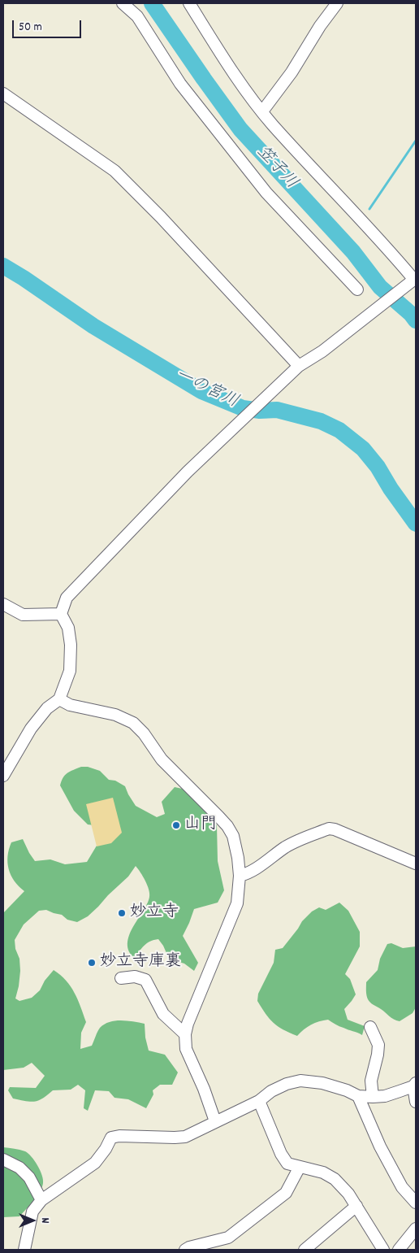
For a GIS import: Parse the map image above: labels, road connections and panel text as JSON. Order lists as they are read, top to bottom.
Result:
{
  "water": ["笠子川", "一の宮川"],
  "places": ["山門", "妙立寺", "妙立寺庫裏"],
  "scale_bar": "50 m",
  "north": "right"
}
